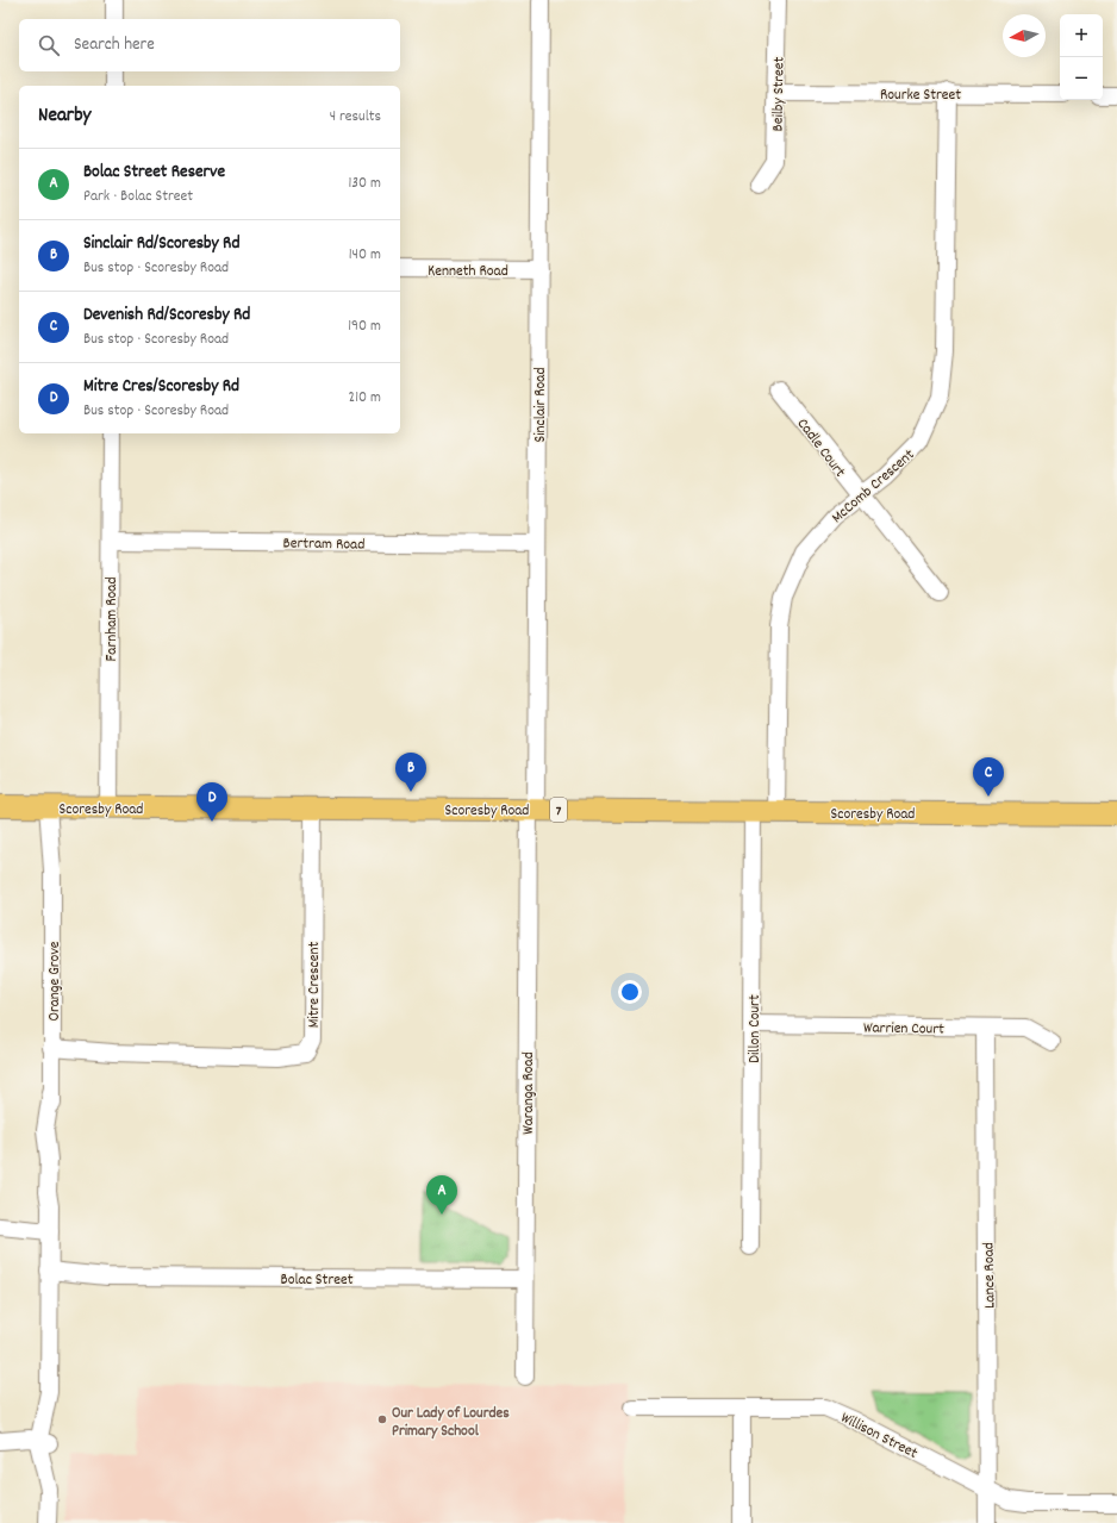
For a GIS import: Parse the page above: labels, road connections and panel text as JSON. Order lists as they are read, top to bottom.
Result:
{
  "streets": {
    "main road": ["Scoresby Road", "7"],
    "street": [
      "Rourke Street",
      "Beilby Street",
      "Kenneth Road",
      "Sinclair Road",
      "Cadle Court",
      "McComb Crescent",
      "Bertram Road",
      "Farnham Road",
      "Orange Grove",
      "Mitre Crescent",
      "Warrien Court",
      "Dillon Court",
      "Waranga Road",
      "Lance Road",
      "Bolac Street",
      "Willison Street"
    ]
  },
  "crossings": [
    ["Rourke Street", "Beilby Street"],
    ["Rourke Street", "McComb Crescent"],
    ["Kenneth Road", "Sinclair Road"],
    ["Sinclair Road", "Bertram Road"],
    ["Sinclair Road", "Scoresby Road"],
    ["Sinclair Road", "Waranga Road"],
    ["Cadle Court", "McComb Crescent"],
    ["McComb Crescent", "Scoresby Road"],
    ["Bertram Road", "Farnham Road"],
    ["Farnham Road", "Scoresby Road"],
    ["Scoresby Road", "Orange Grove"],
    ["Scoresby Road", "Mitre Crescent"],
    ["Scoresby Road", "Dillon Court"],
    ["Scoresby Road", "Waranga Road"],
    ["Orange Grove", "Mitre Crescent"],
    ["Orange Grove", "Bolac Street"],
    ["Warrien Court", "Dillon Court"],
    ["Warrien Court", "Lance Road"],
    ["Waranga Road", "Bolac Street"],
    ["Lance Road", "Willison Street"]
  ],
  "places": ["Our Lady of Lourdes Primary School"],
  "north": "left",
  "page": {
    "map_buttons": ["+", "−"],
    "search": "Search here",
    "heading": ["Nearby", "4 results"],
    "list": [
      {
        "mark": "A",
        "name": "Bolac Street Reserve",
        "note": "Park · Bolac Street",
        "value": "130 m"
      },
      {
        "mark": "B",
        "name": "Sinclair Rd/Scoresby Rd",
        "note": "Bus stop · Scoresby Road",
        "value": "140 m"
      },
      {
        "mark": "C",
        "name": "Devenish Rd/Scoresby Rd",
        "note": "Bus stop · Scoresby Road",
        "value": "190 m"
      },
      {
        "mark": "D",
        "name": "Mitre Cres/Scoresby Rd",
        "note": "Bus stop · Scoresby Road",
        "value": "210 m"
      }
    ],
    "pins": [
      "B",
      "C",
      "D",
      "A"
    ]
  }
}
